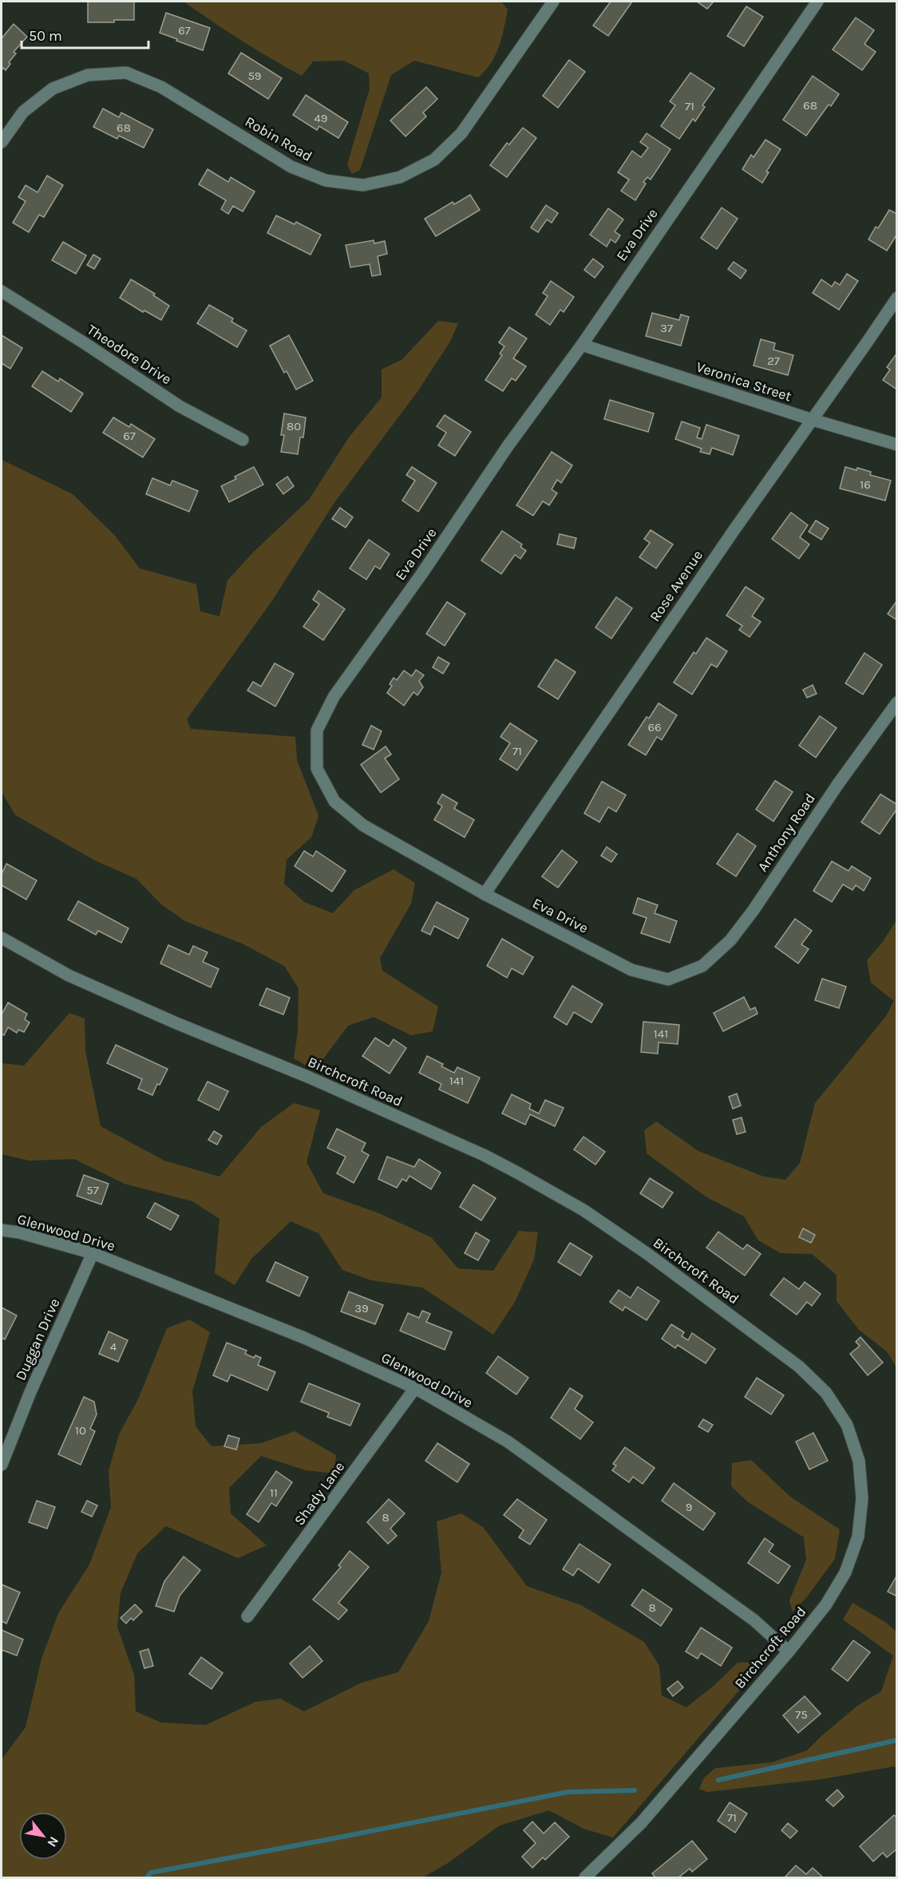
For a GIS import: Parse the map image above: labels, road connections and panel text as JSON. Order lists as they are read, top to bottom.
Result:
{
  "streets": {
    "street": [
      "Robin Road",
      "Eva Drive",
      "Theodore Drive",
      "Veronica Street",
      "Rose Avenue",
      "Anthony Road",
      "Birchcroft Road",
      "Glenwood Drive",
      "Duggan Drive",
      "Shady Lane"
    ]
  },
  "crossings": [
    ["Eva Drive", "Veronica Street"],
    ["Eva Drive", "Rose Avenue"],
    ["Eva Drive", "Anthony Road"],
    ["Veronica Street", "Rose Avenue"],
    ["Birchcroft Road", "Glenwood Drive"],
    ["Glenwood Drive", "Duggan Drive"],
    ["Glenwood Drive", "Shady Lane"]
  ],
  "house_numbers": [
    "67",
    "59",
    "68",
    "71",
    "49",
    "68",
    "37",
    "27",
    "80",
    "67",
    "16",
    "66",
    "71",
    "141",
    "141",
    "57",
    "39",
    "4",
    "10",
    "11",
    "9",
    "8",
    "8",
    "75",
    "71"
  ],
  "scale_bar": "50 m",
  "north": "bottom right"
}
